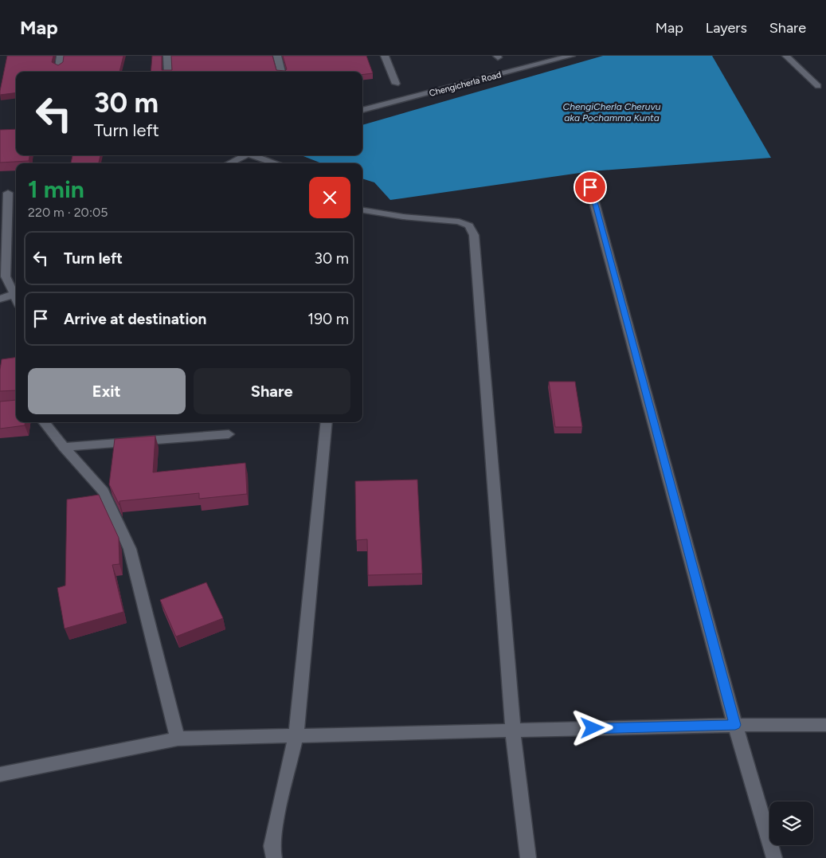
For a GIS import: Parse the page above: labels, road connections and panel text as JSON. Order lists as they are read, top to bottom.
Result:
{
  "streets": {
    "street": ["Chengicherla Road"]
  },
  "water": ["ChengiCherla Cheruvu aka Pochamma Kunta"],
  "page": {
    "header": "Map",
    "nav": ["Map", "Layers", "Share"],
    "turn": ["30 m", "Turn left"],
    "heading": ["1 min", "220 m · 20:05"],
    "list": [
      {
        "name": "Turn left",
        "value": "30 m"
      },
      {
        "name": "Arrive at destination",
        "value": "190 m"
      }
    ],
    "buttons": ["Exit", "Share"]
  }
}
